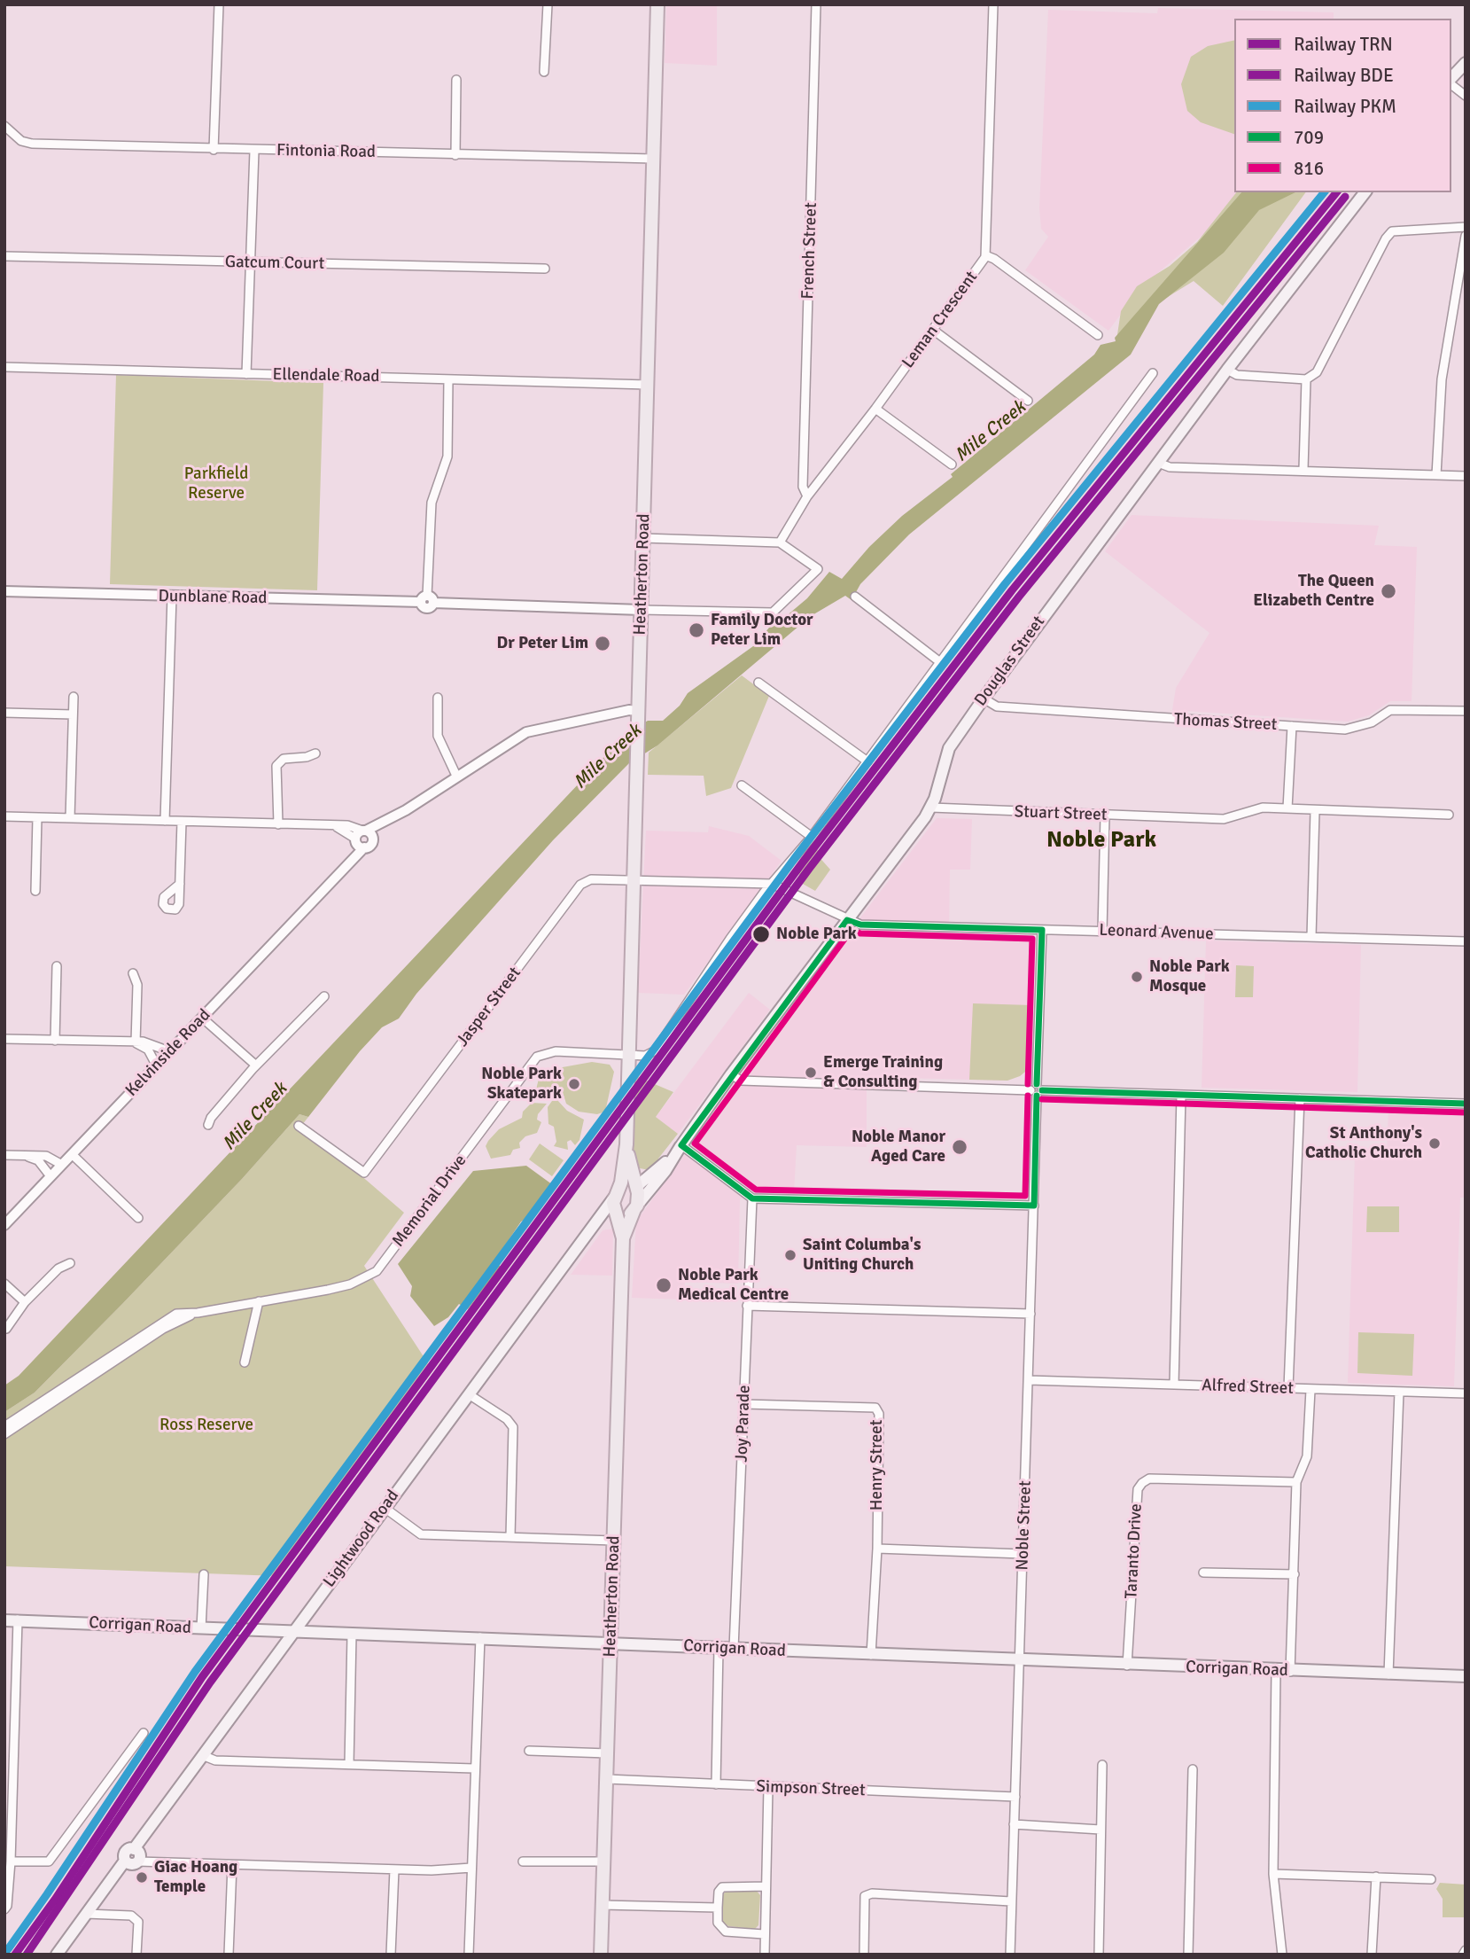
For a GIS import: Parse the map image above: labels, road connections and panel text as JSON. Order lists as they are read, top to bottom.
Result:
{
  "streets": {
    "main road": [
      "Heatherton Road",
      "Douglas Street",
      "Lightwood Road",
      "Corrigan Road"
    ],
    "street": [
      "Fintonia Road",
      "French Street",
      "Gatcum Court",
      "Leman Crescent",
      "Ellendale Road",
      "Dunblane Road",
      "Thomas Street",
      "Stuart Street",
      "Leonard Avenue",
      "Jasper Street",
      "Kelvinside Road",
      "Memorial Drive",
      "Alfred Street",
      "Joy Parade",
      "Henry Street",
      "Noble Street",
      "Taranto Drive",
      "Simpson Street"
    ]
  },
  "crossings": [
    ["Fintonia Road", "Heatherton Road"],
    ["French Street", "Leman Crescent"],
    ["Ellendale Road", "Heatherton Road"],
    ["Heatherton Road", "Dunblane Road"],
    ["Heatherton Road", "Douglas Street"],
    ["Heatherton Road", "Jasper Street"],
    ["Heatherton Road", "Kelvinside Road"],
    ["Heatherton Road", "Memorial Drive"],
    ["Heatherton Road", "Lightwood Road"],
    ["Heatherton Road", "Corrigan Road"],
    ["Heatherton Road", "Simpson Street"],
    ["Douglas Street", "Thomas Street"],
    ["Douglas Street", "Stuart Street"],
    ["Douglas Street", "Leonard Avenue"],
    ["Leonard Avenue", "Jasper Street"],
    ["Leonard Avenue", "Memorial Drive"],
    ["Leonard Avenue", "Noble Street"],
    ["Jasper Street", "Memorial Drive"],
    ["Alfred Street", "Noble Street"],
    ["Joy Parade", "Henry Street"],
    ["Joy Parade", "Corrigan Road"],
    ["Henry Street", "Corrigan Road"],
    ["Noble Street", "Corrigan Road"],
    ["Noble Street", "Simpson Street"],
    ["Lightwood Road", "Corrigan Road"],
    ["Taranto Drive", "Corrigan Road"]
  ],
  "districts": ["Noble Park"],
  "water": ["Mile Creek"],
  "parks": ["Parkfield Reserve", "Ross Reserve"],
  "places": [
    "The Queen Elizabeth Centre",
    "Family Doctor Peter Lim",
    "Dr Peter Lim",
    "Noble Park",
    "Noble Park Mosque",
    "Emerge Training & Consulting",
    "Noble Park Skatepark",
    "St Anthony's Catholic Church",
    "Noble Manor Aged Care",
    "Saint Columba's Uniting Church",
    "Noble Park Medical Centre",
    "Giac Hoang Temple"
  ],
  "lines": [
    "rail line TRN",
    "rail line PKM",
    "rail line BDE",
    "transit line 709",
    "transit line 816"
  ],
  "legend": [
    "Railway TRN",
    "Railway BDE",
    "Railway PKM",
    "709",
    "816"
  ]
}
